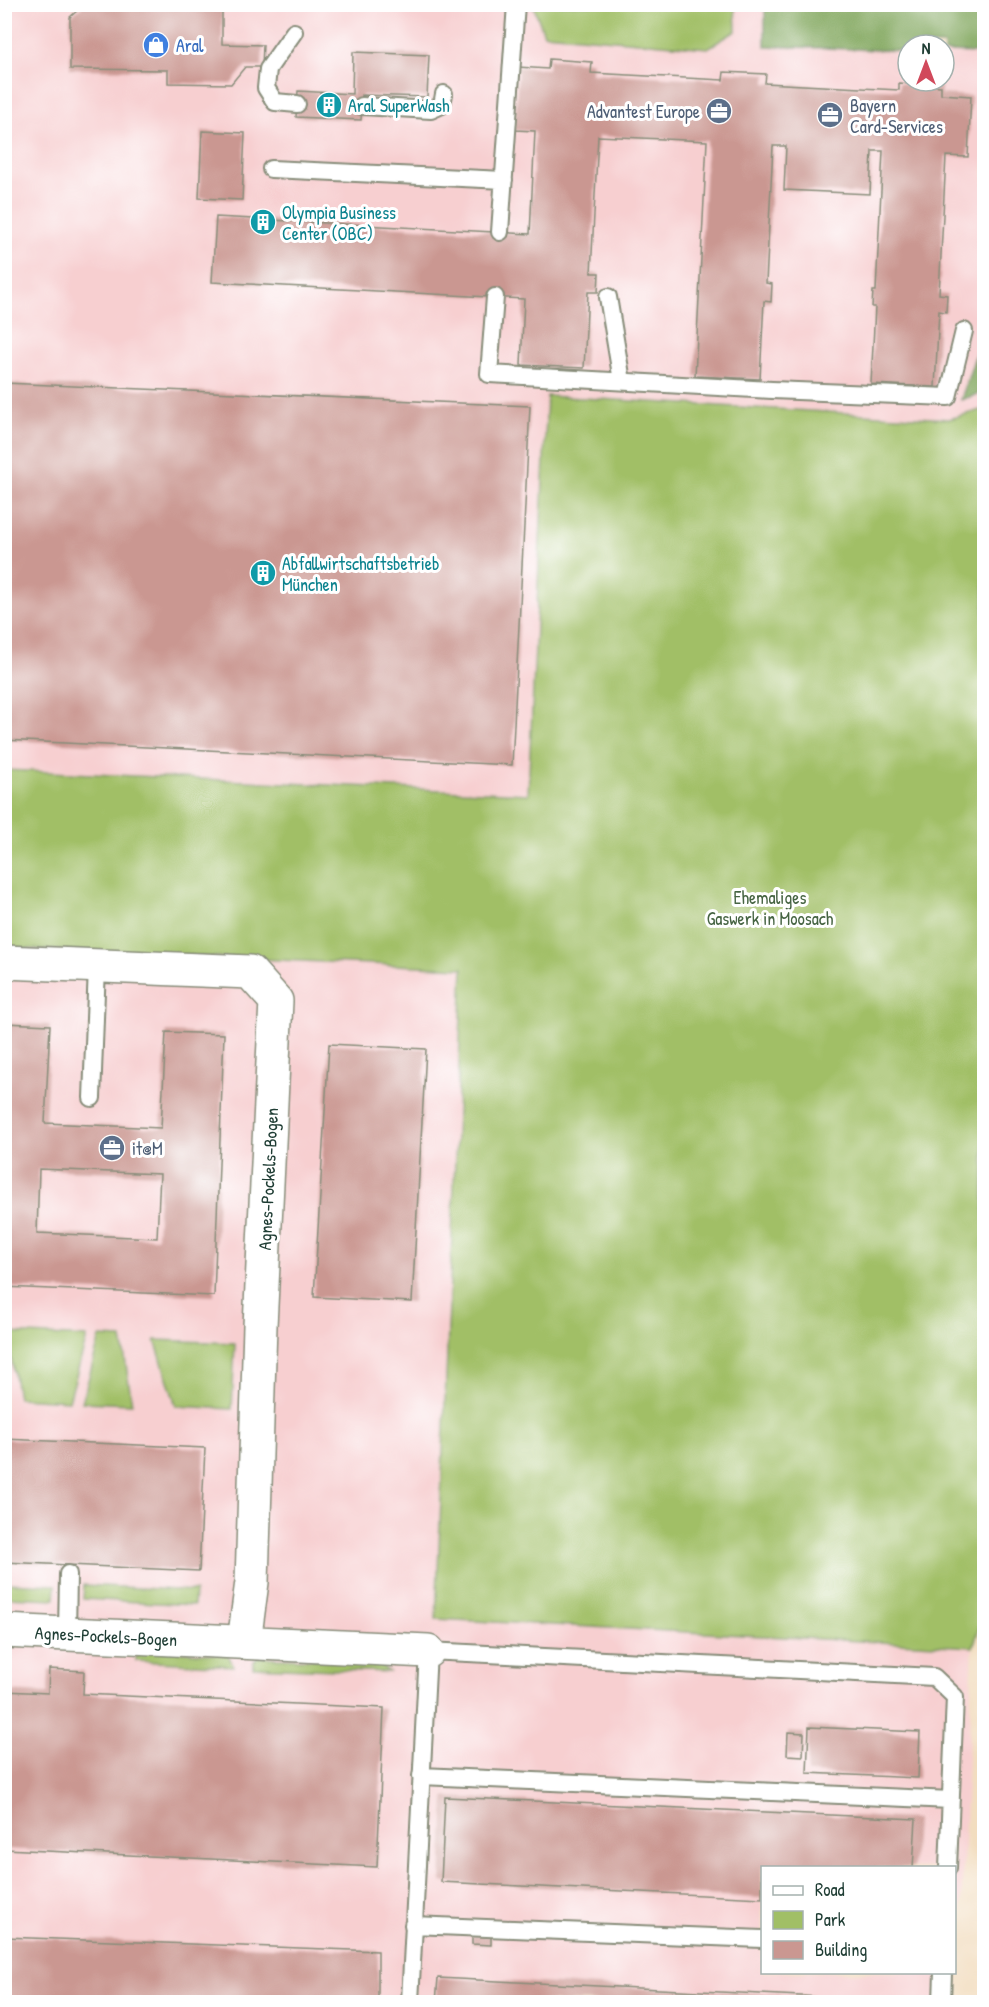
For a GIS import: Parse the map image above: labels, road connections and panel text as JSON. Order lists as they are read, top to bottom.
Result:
{
  "streets": {
    "street": ["Agnes-Pockels-Bogen"]
  },
  "parks": ["Ehemaliges Gaswerk in Moosach"],
  "places": {
    "shop": ["Aral"],
    "building": ["Aral SuperWash", "Olympia Business Center (OBC)", "Abfallwirtschaftsbetrieb München"],
    "office": ["Advantest Europe", "Bayern Card-Services", "it@M"]
  },
  "legend": ["Road", "Park", "Building"],
  "north": "top"
}
